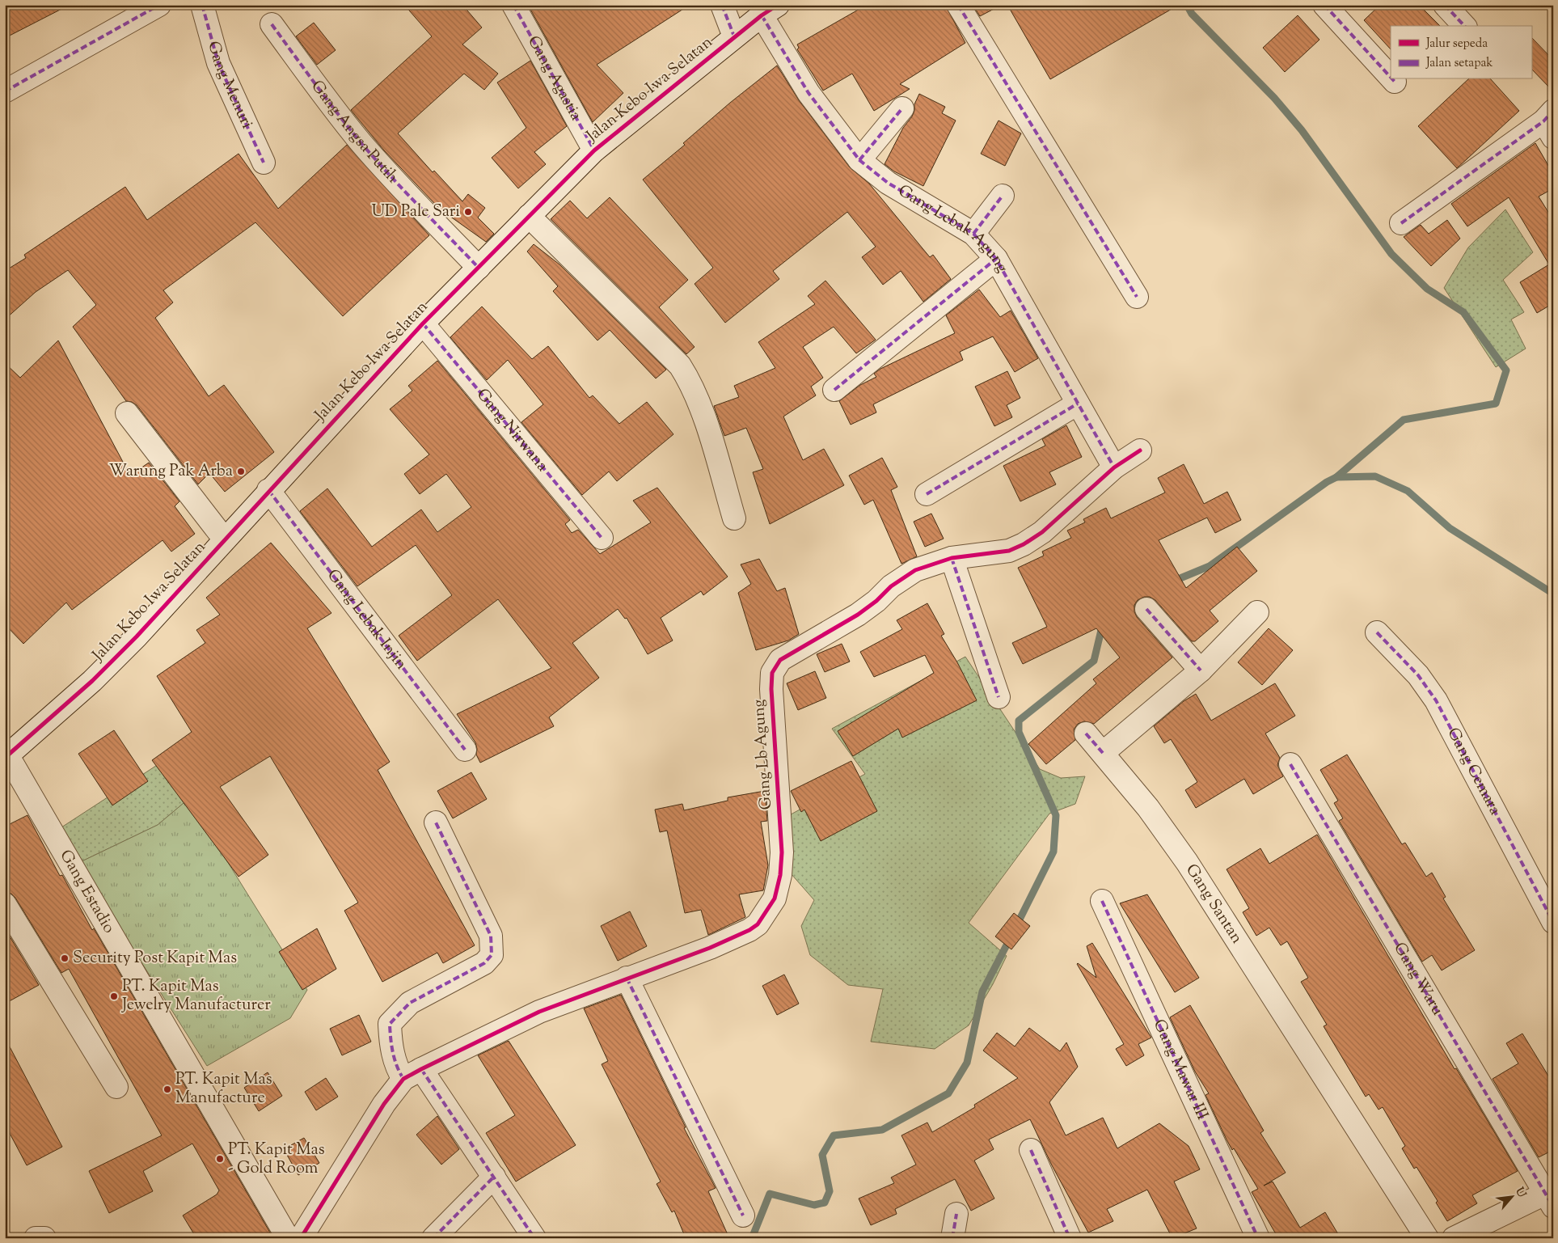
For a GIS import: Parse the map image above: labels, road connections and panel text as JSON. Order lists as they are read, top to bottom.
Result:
{
  "streets": {
    "street": [
      "Gang Agastia",
      "Gang Menuri",
      "Jalan Kebo Iwa Selatan",
      "Gang Angsa Putih",
      "Gang Lebak Agung",
      "Gang Nirwana",
      "Gang Lebak Injin",
      "Gang Lb Agung",
      "Gang Cemara",
      "Gang Estadio",
      "Gang Santan",
      "Gang Waru",
      "Gang Mawar III"
    ]
  },
  "crossings": [
    ["Gang Agastia", "Jalan Kebo Iwa Selatan"],
    ["Jalan Kebo Iwa Selatan", "Gang Angsa Putih"],
    ["Jalan Kebo Iwa Selatan", "Gang Lebak Agung"],
    ["Jalan Kebo Iwa Selatan", "Gang Nirwana"],
    ["Jalan Kebo Iwa Selatan", "Gang Lebak Injin"],
    ["Jalan Kebo Iwa Selatan", "Gang Estadio"],
    ["Gang Lebak Agung", "Gang Lb Agung"]
  ],
  "places": [
    "UD Pale Sari",
    "Warung Pak Arba",
    "Security Post Kapit Mas",
    "PT. Kapit Mas Jewelry Manufacturer",
    "PT. Kapit Mas Manufacture",
    "PT. Kapit Mas - Gold Room"
  ],
  "legend": ["Jalur sepeda", "Jalan setapak"],
  "north": "top right"
}
